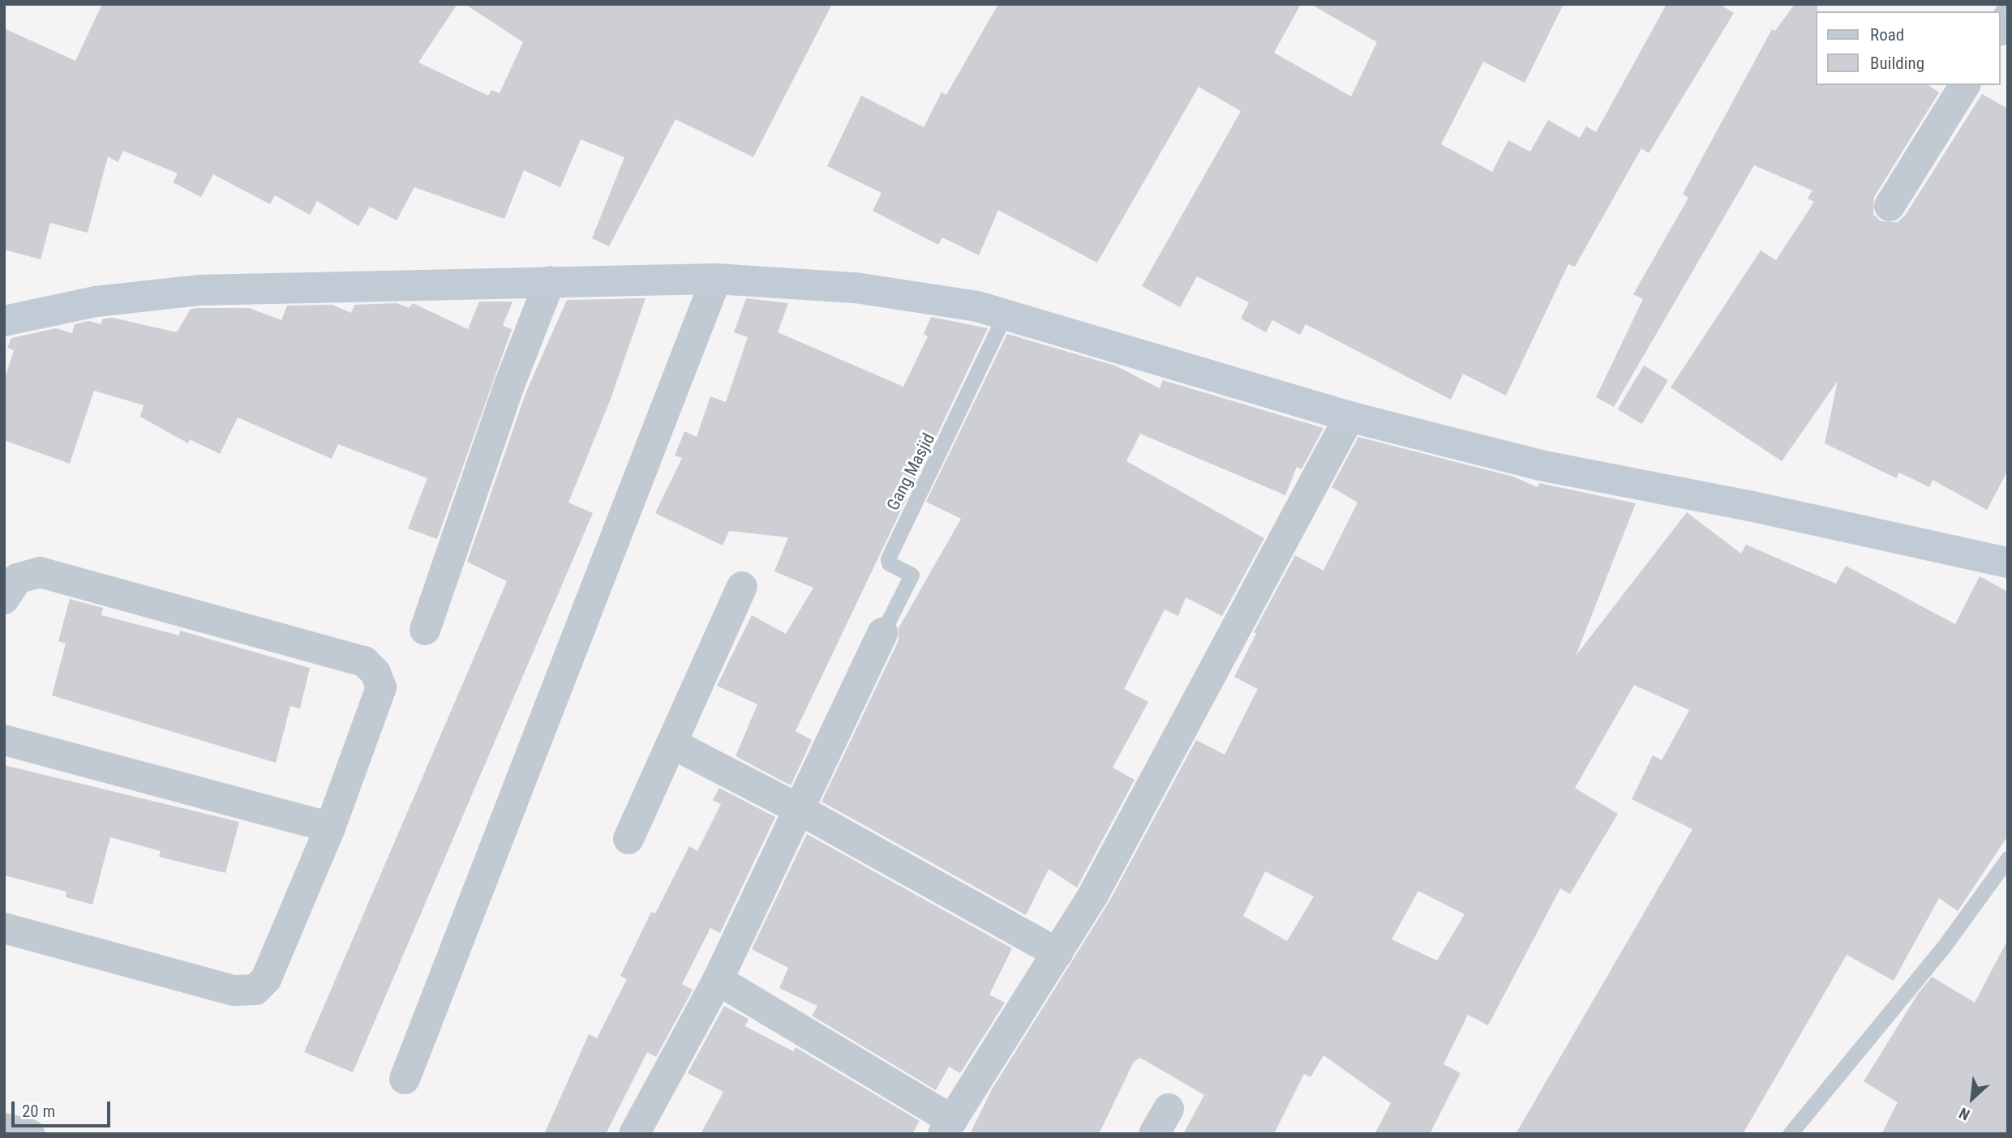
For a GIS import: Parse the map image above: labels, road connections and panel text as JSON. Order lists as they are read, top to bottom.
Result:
{
  "streets": {
    "lane": ["Gang Masjid"]
  },
  "legend": ["Road", "Building"],
  "scale_bar": "20 m",
  "north": "bottom left"
}
